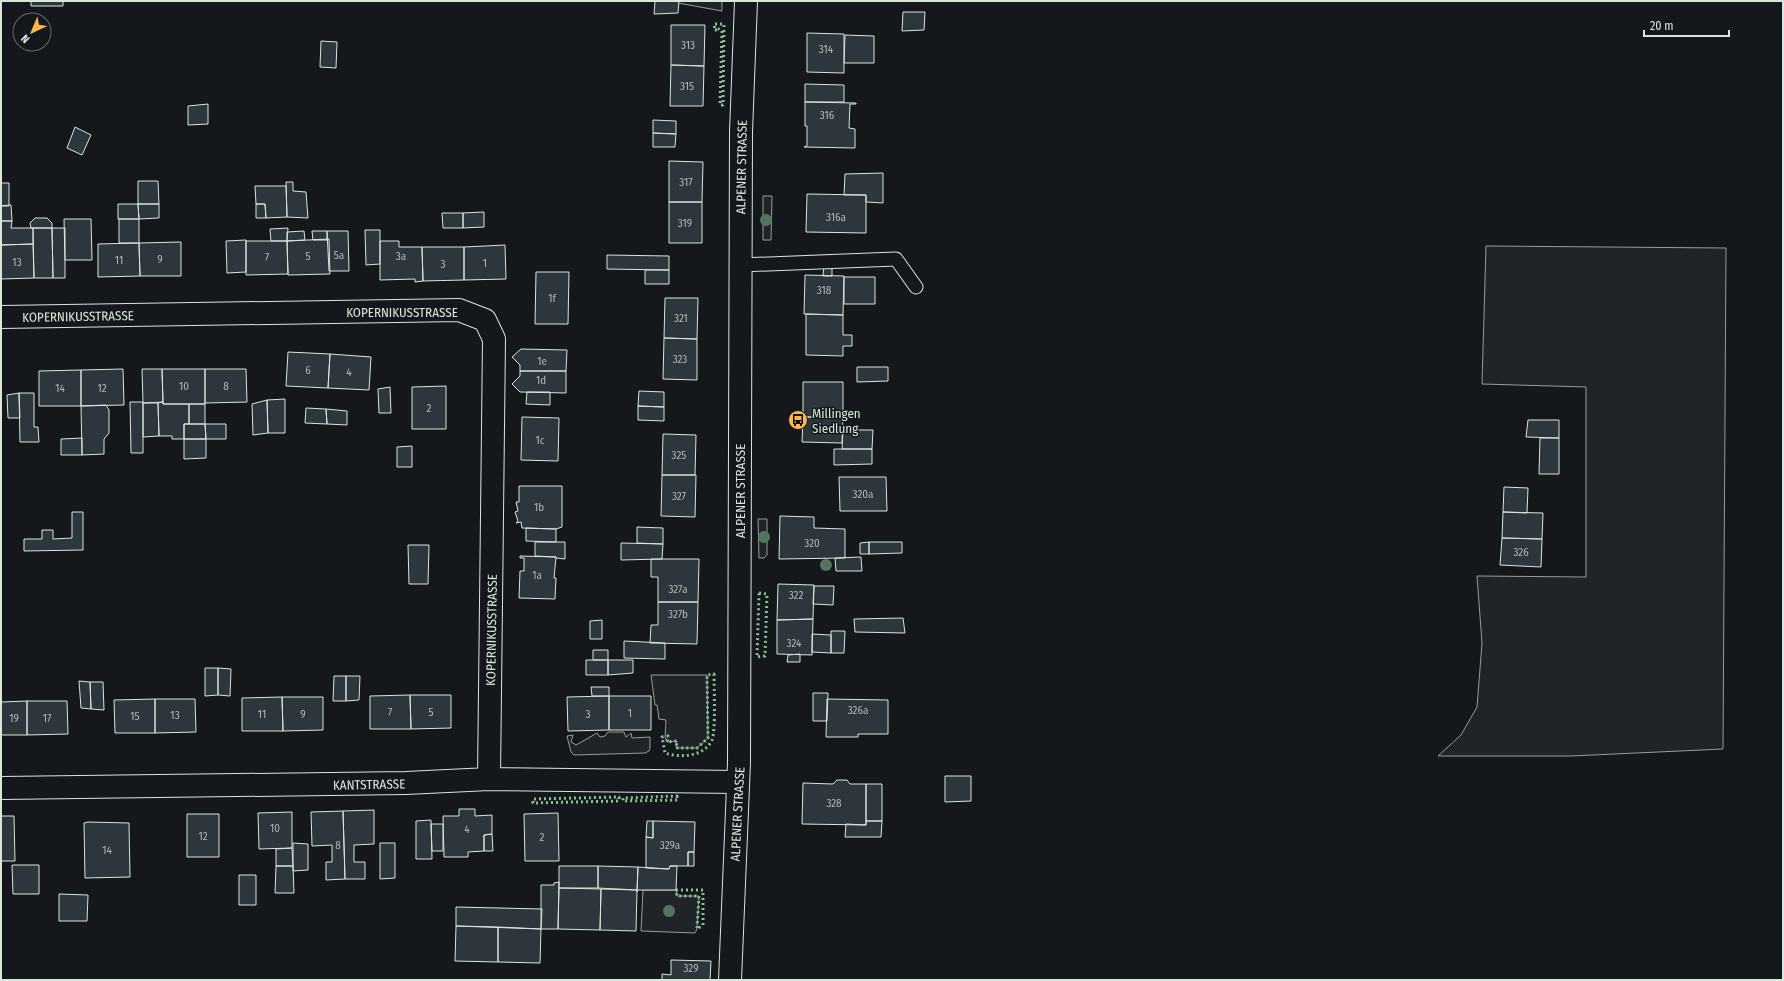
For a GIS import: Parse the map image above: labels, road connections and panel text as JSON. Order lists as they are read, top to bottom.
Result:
{
  "streets": {
    "street": ["ALPENER STRASSE", "KOPERNIKUSSTRASSE", "KANTSTRASSE"]
  },
  "crossings": [
    ["ALPENER STRASSE", "KANTSTRASSE"],
    ["KOPERNIKUSSTRASSE", "KANTSTRASSE"]
  ],
  "places": {
    "bus stop": ["Millingen Siedlung"]
  },
  "house_numbers": [
    "313",
    "314",
    "315",
    "316",
    "317",
    "316a",
    "319",
    "5a",
    "5",
    "3a",
    "7",
    "9",
    "11",
    "13",
    "1",
    "3",
    "318",
    "1f",
    "321",
    "323",
    "1e",
    "6",
    "4",
    "1d",
    "10",
    "8",
    "14",
    "12",
    "2",
    "1c",
    "325",
    "320a",
    "327",
    "1b",
    "320",
    "326",
    "1a",
    "327a",
    "322",
    "327b",
    "324",
    "326a",
    "7",
    "5",
    "1",
    "11",
    "9",
    "3",
    "13",
    "15",
    "19",
    "17",
    "328",
    "10",
    "4",
    "12",
    "2",
    "8",
    "329a",
    "14",
    "329"
  ],
  "scale_bar": "20 m",
  "north": "bottom left"
}
